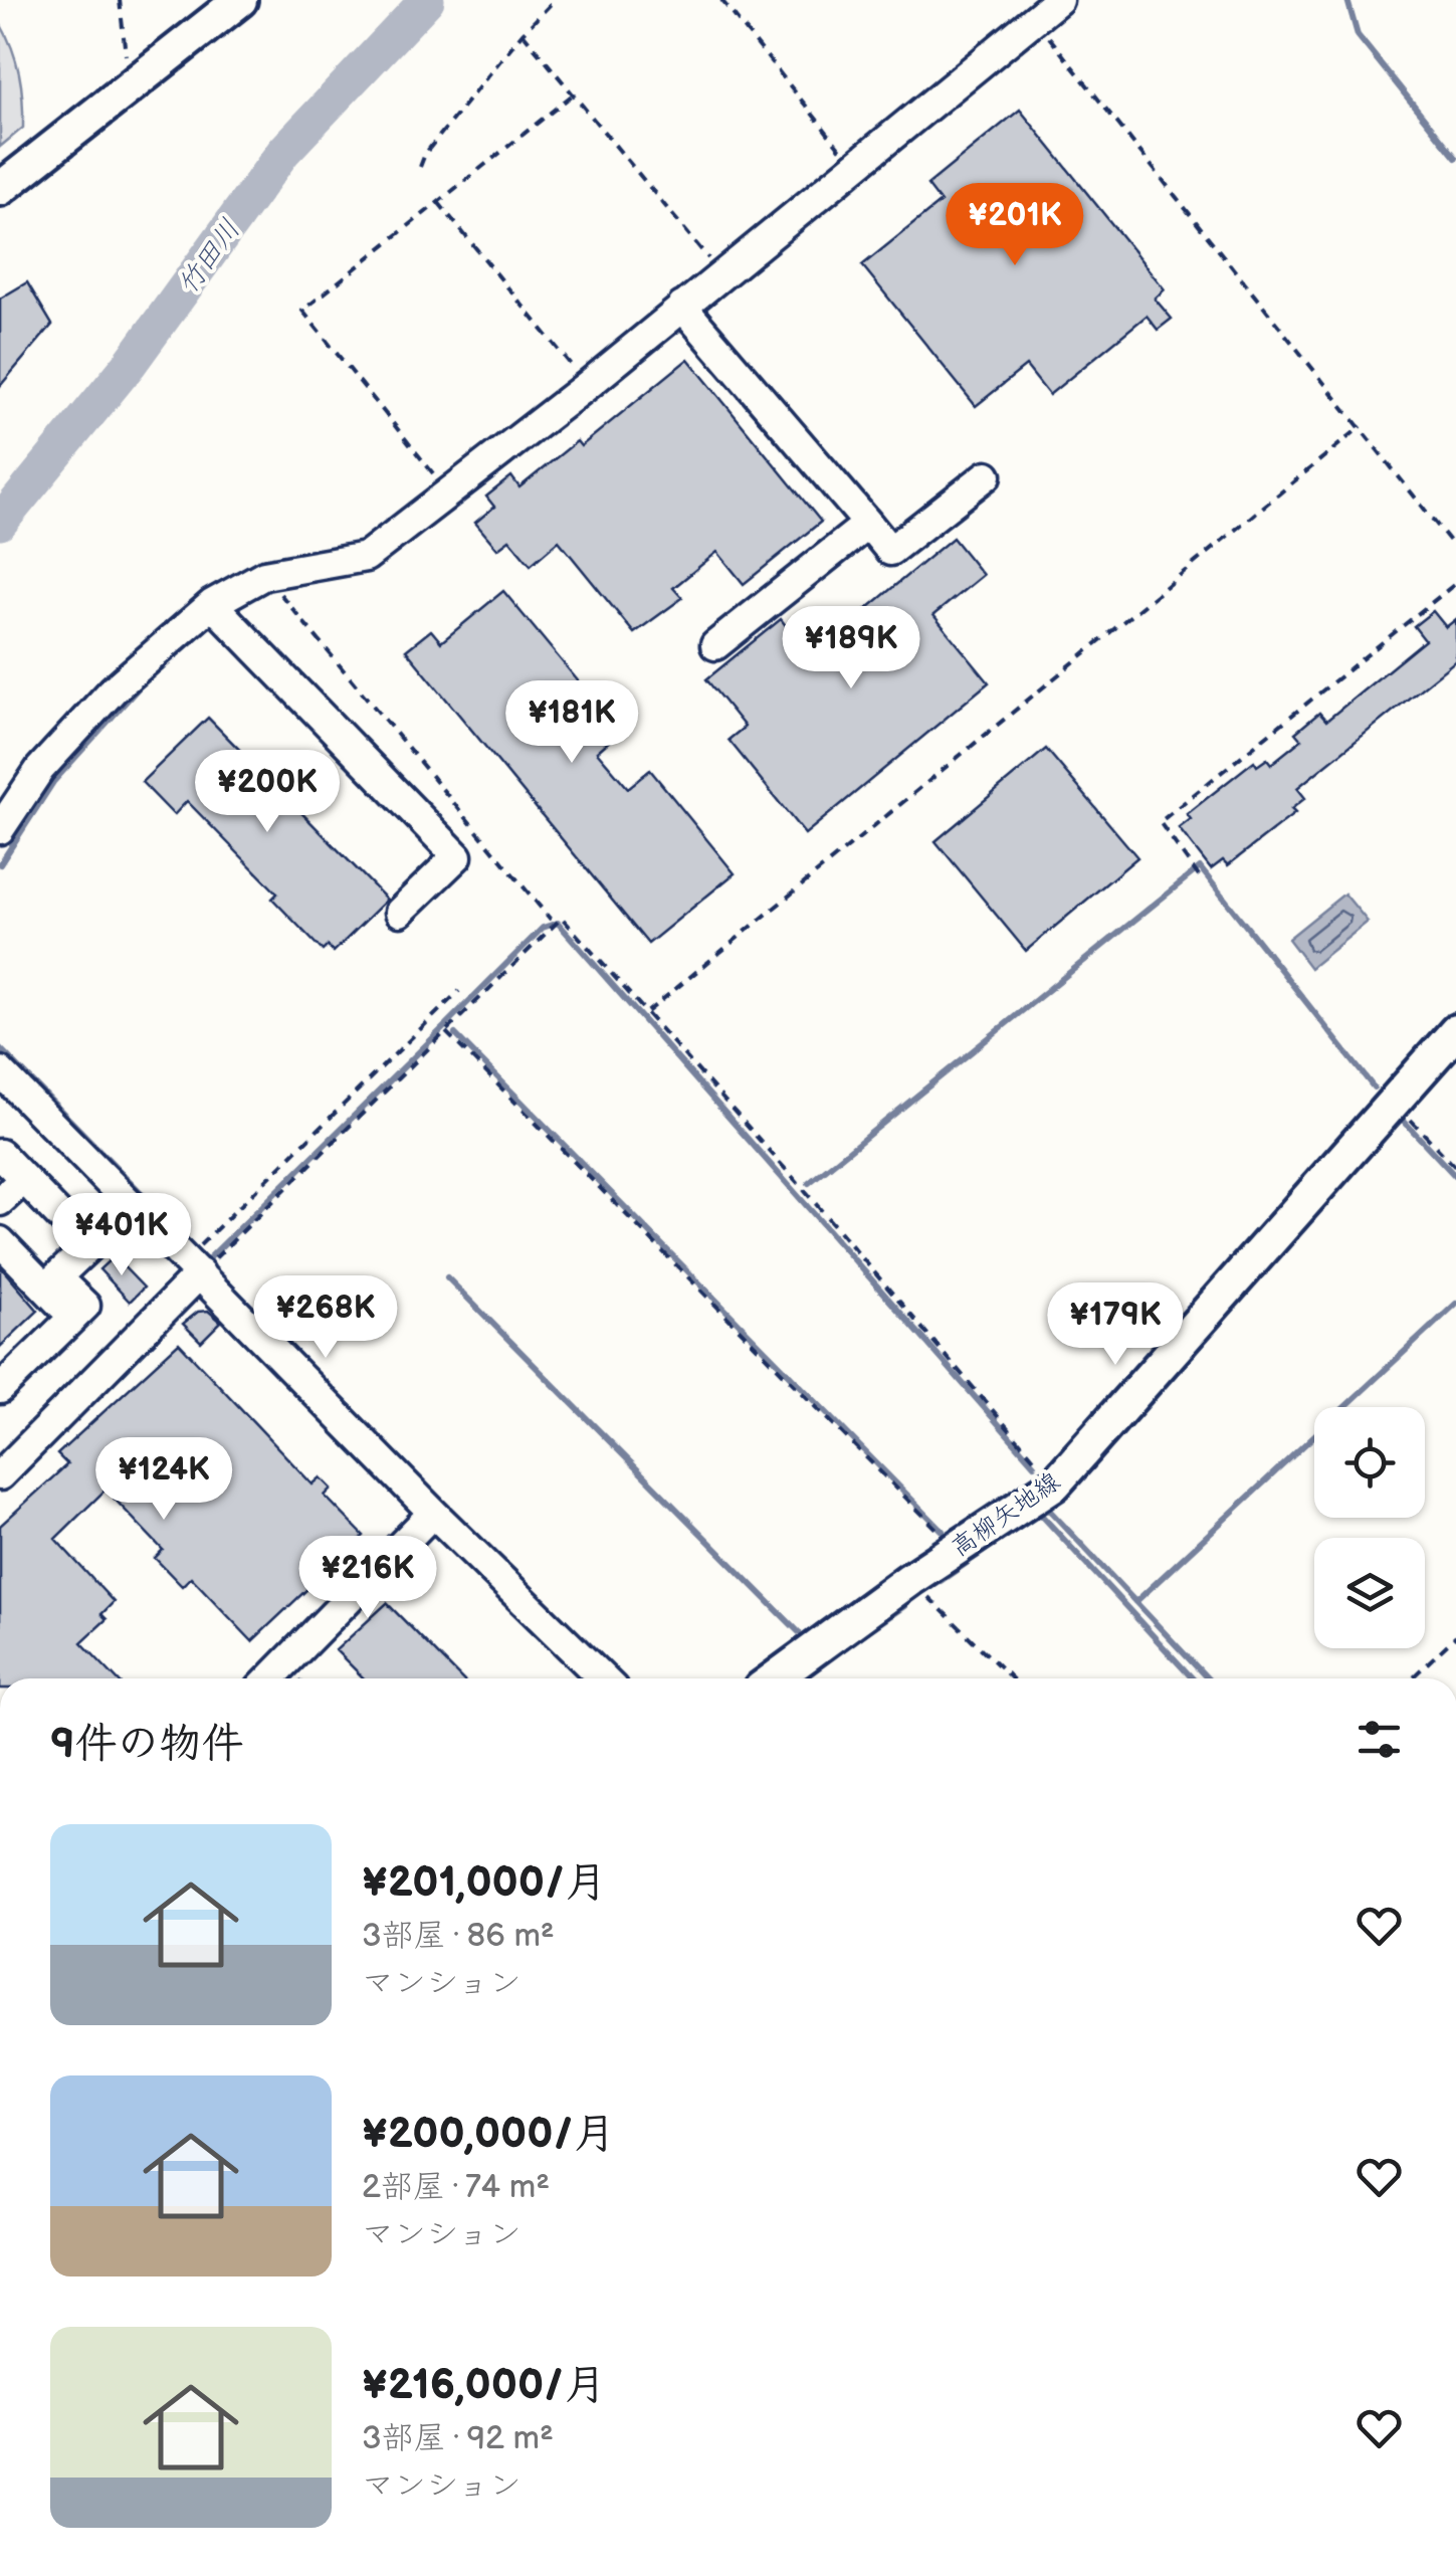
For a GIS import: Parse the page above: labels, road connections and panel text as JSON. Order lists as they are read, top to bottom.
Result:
{
  "streets": {
    "main road": ["高柳矢地線"]
  },
  "water": ["竹田川"],
  "page": {
    "price": [
      "¥201K",
      "¥189K",
      "¥181K",
      "¥200K",
      "¥401K",
      "¥268K",
      "¥179K",
      "¥124K",
      "¥216K"
    ],
    "heading": "9件の物件",
    "list": [
      {
        "name": "¥201,000/月",
        "note": "3部屋 · 86 m² · マンション"
      },
      {
        "name": "¥200,000/月",
        "note": "2部屋 · 74 m² · マンション"
      },
      {
        "name": "¥216,000/月",
        "note": "3部屋 · 92 m² · マンション"
      }
    ]
  }
}
